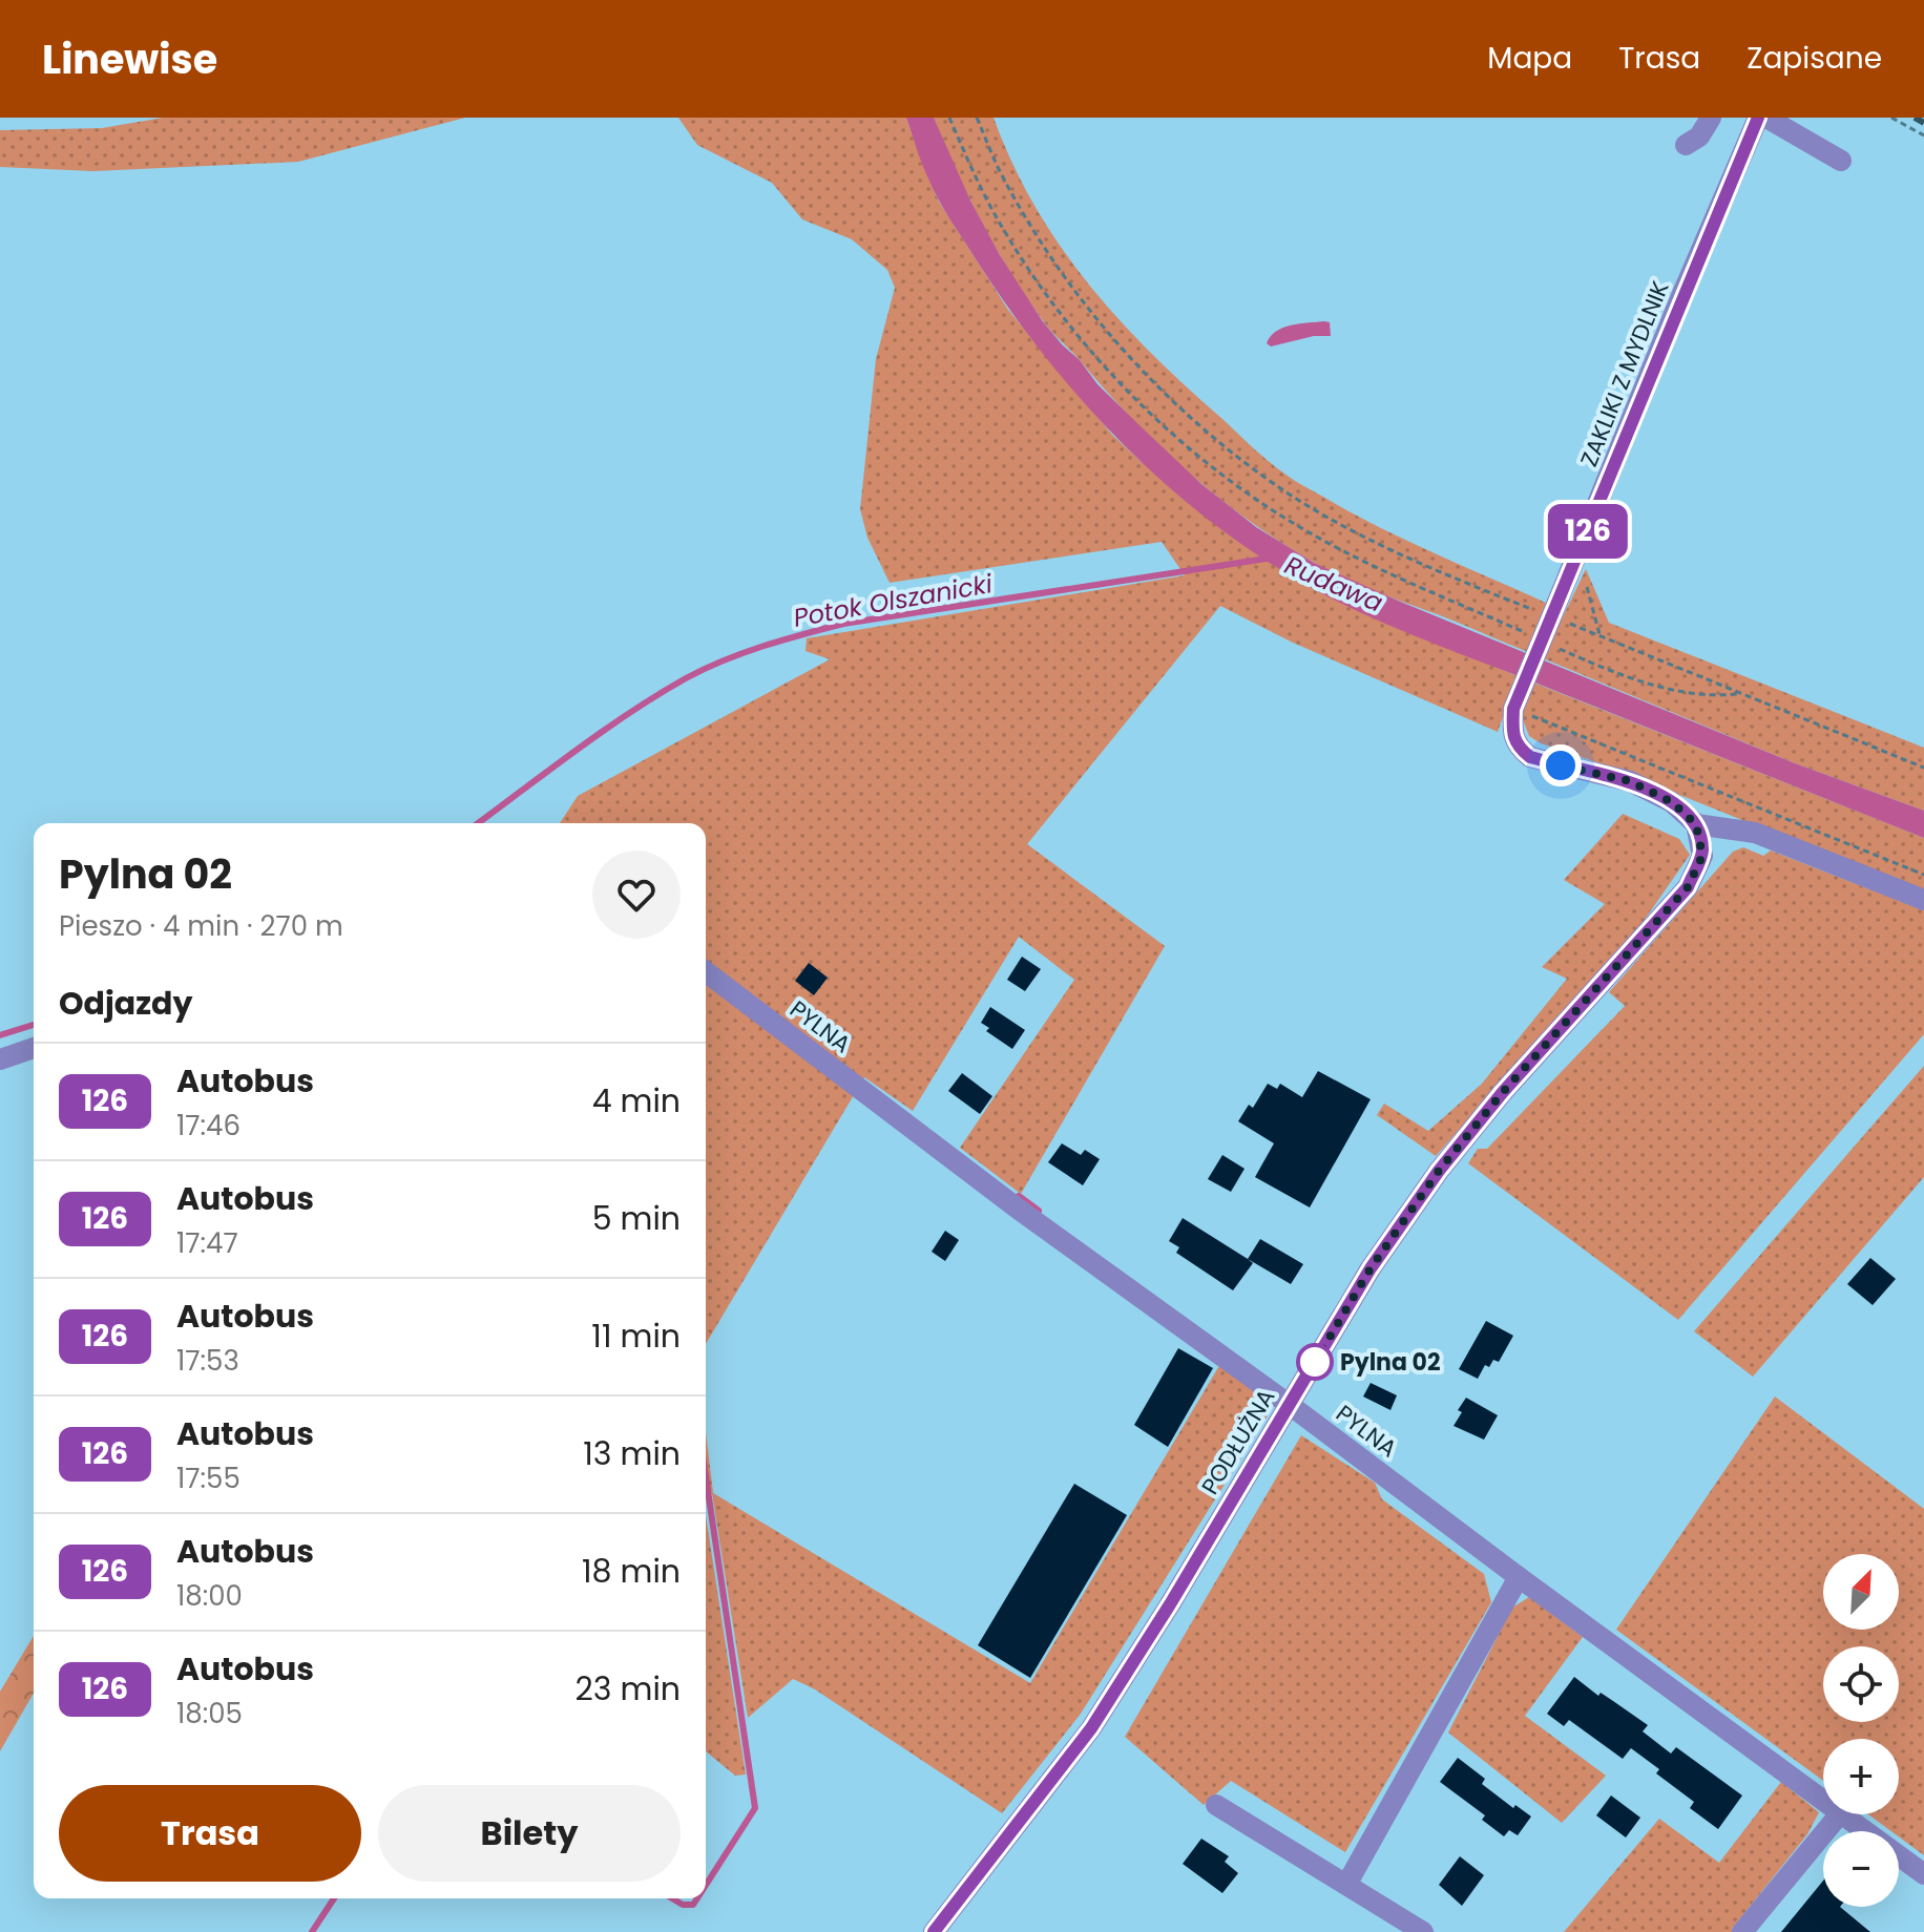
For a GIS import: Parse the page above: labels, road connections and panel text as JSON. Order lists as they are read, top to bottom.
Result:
{
  "streets": {
    "street": ["ZAKLIKI Z MYDLNIK", "PYLNA", "PODŁUŻNA"]
  },
  "crossings": [
    ["PYLNA", "PODŁUŻNA"]
  ],
  "water": ["Rudawa", "Potok Olszanicki"],
  "places": ["Pylna 02"],
  "lines": ["bus line 126"],
  "north": "top right",
  "page": {
    "header": "Linewise",
    "nav": ["Mapa", "Trasa", "Zapisane"],
    "on_map": "126",
    "heading": [
      ["Pylna 02", "Pieszo · 4 min · 270 m"],
      "Odjazdy"
    ],
    "list": [
      {
        "mark": "126",
        "name": "Autobus",
        "note": "17:46",
        "value": "4 min"
      },
      {
        "mark": "126",
        "name": "Autobus",
        "note": "17:47",
        "value": "5 min"
      },
      {
        "mark": "126",
        "name": "Autobus",
        "note": "17:53",
        "value": "11 min"
      },
      {
        "mark": "126",
        "name": "Autobus",
        "note": "17:55",
        "value": "13 min"
      },
      {
        "mark": "126",
        "name": "Autobus",
        "note": "18:00",
        "value": "18 min"
      },
      {
        "mark": "126",
        "name": "Autobus",
        "note": "18:05",
        "value": "23 min"
      }
    ],
    "map_buttons": ["+", "−"],
    "buttons": ["Trasa", "Bilety"]
  }
}
